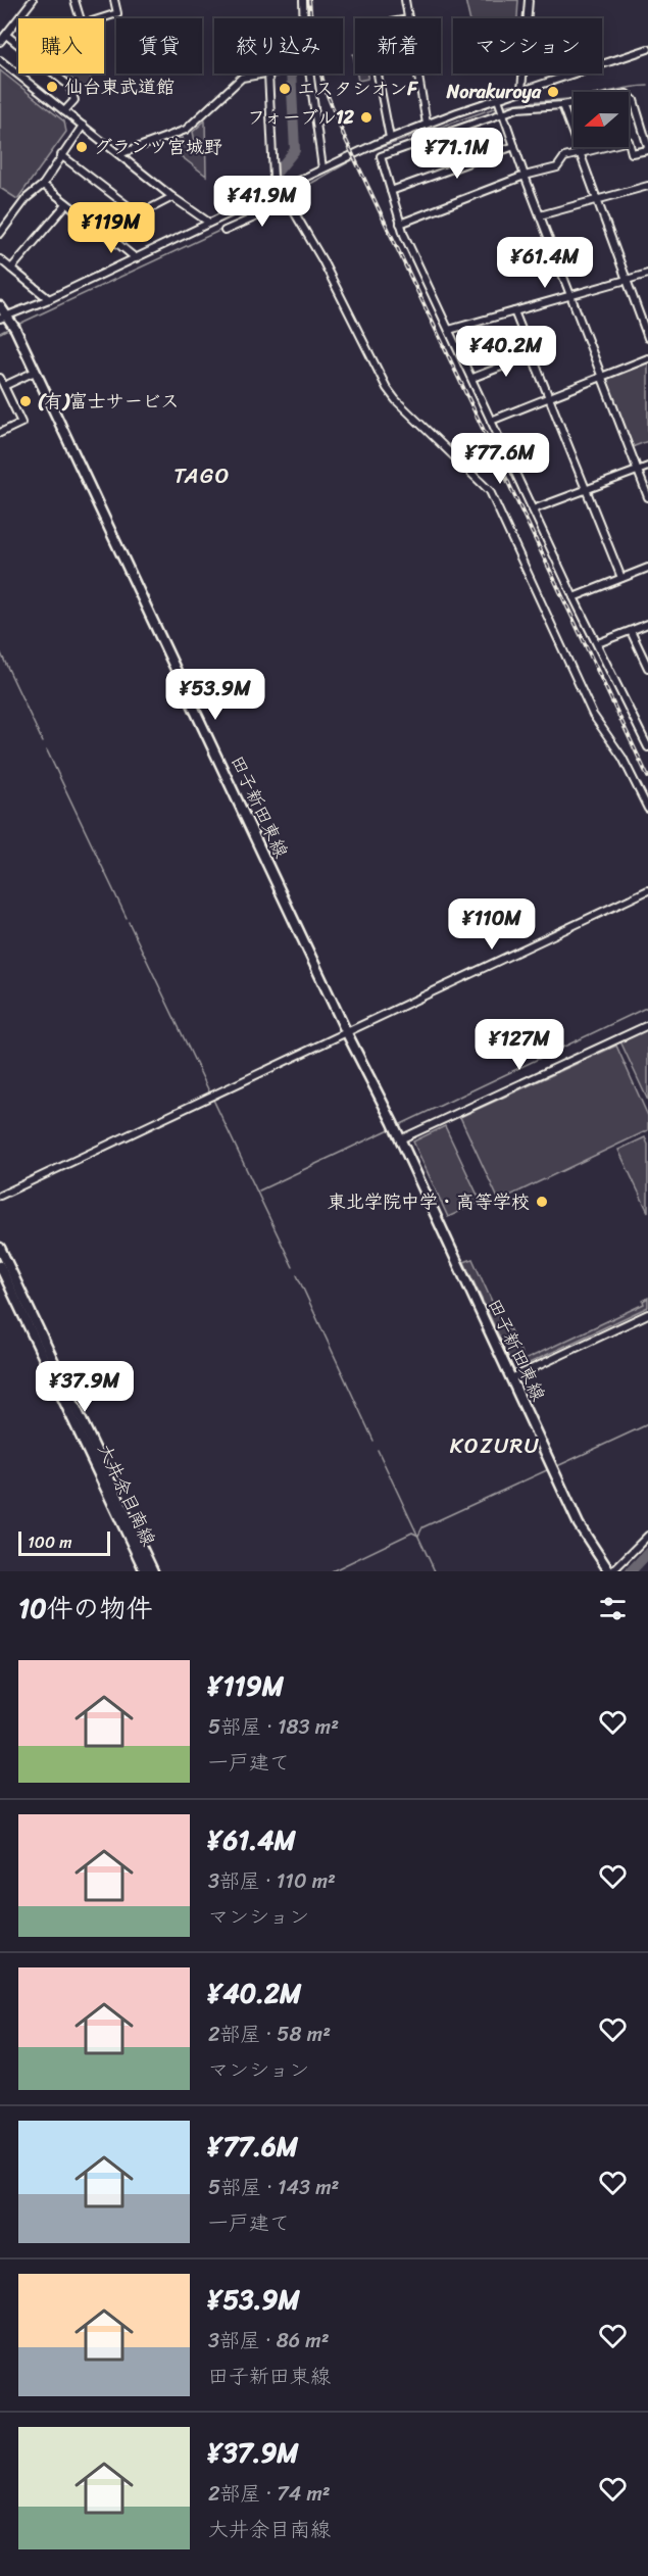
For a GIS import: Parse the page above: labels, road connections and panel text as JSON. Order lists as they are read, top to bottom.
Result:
{
  "streets": {
    "street": ["田子新田東線", "大井余目南線"]
  },
  "districts": ["TAGO", "KOZURU"],
  "places": [
    "仙台東武道館",
    "エスタシオンF",
    "Norakuroya",
    "フォーブル12",
    "グランツ宮城野",
    "(有)富士サービス",
    "東北学院中学・高等学校"
  ],
  "scale_bar": "100 m",
  "north": "left",
  "page": {
    "chip": [
      "購入",
      "賃貸",
      "絞り込み",
      "新着",
      "マンション"
    ],
    "price": [
      "¥71.1M",
      "¥41.9M",
      "¥119M",
      "¥61.4M",
      "¥40.2M",
      "¥77.6M",
      "¥53.9M",
      "¥110M",
      "¥127M",
      "¥37.9M"
    ],
    "scale": "100 m",
    "heading": "10件の物件",
    "list": [
      {
        "name": "¥119M",
        "note": "5部屋 · 183 m² · 一戸建て"
      },
      {
        "name": "¥61.4M",
        "note": "3部屋 · 110 m² · マンション"
      },
      {
        "name": "¥40.2M",
        "note": "2部屋 · 58 m² · マンション"
      },
      {
        "name": "¥77.6M",
        "note": "5部屋 · 143 m² · 一戸建て"
      },
      {
        "name": "¥53.9M",
        "note": "3部屋 · 86 m² · 田子新田東線"
      },
      {
        "name": "¥37.9M",
        "note": "2部屋 · 74 m² · 大井余目南線"
      }
    ]
  }
}
